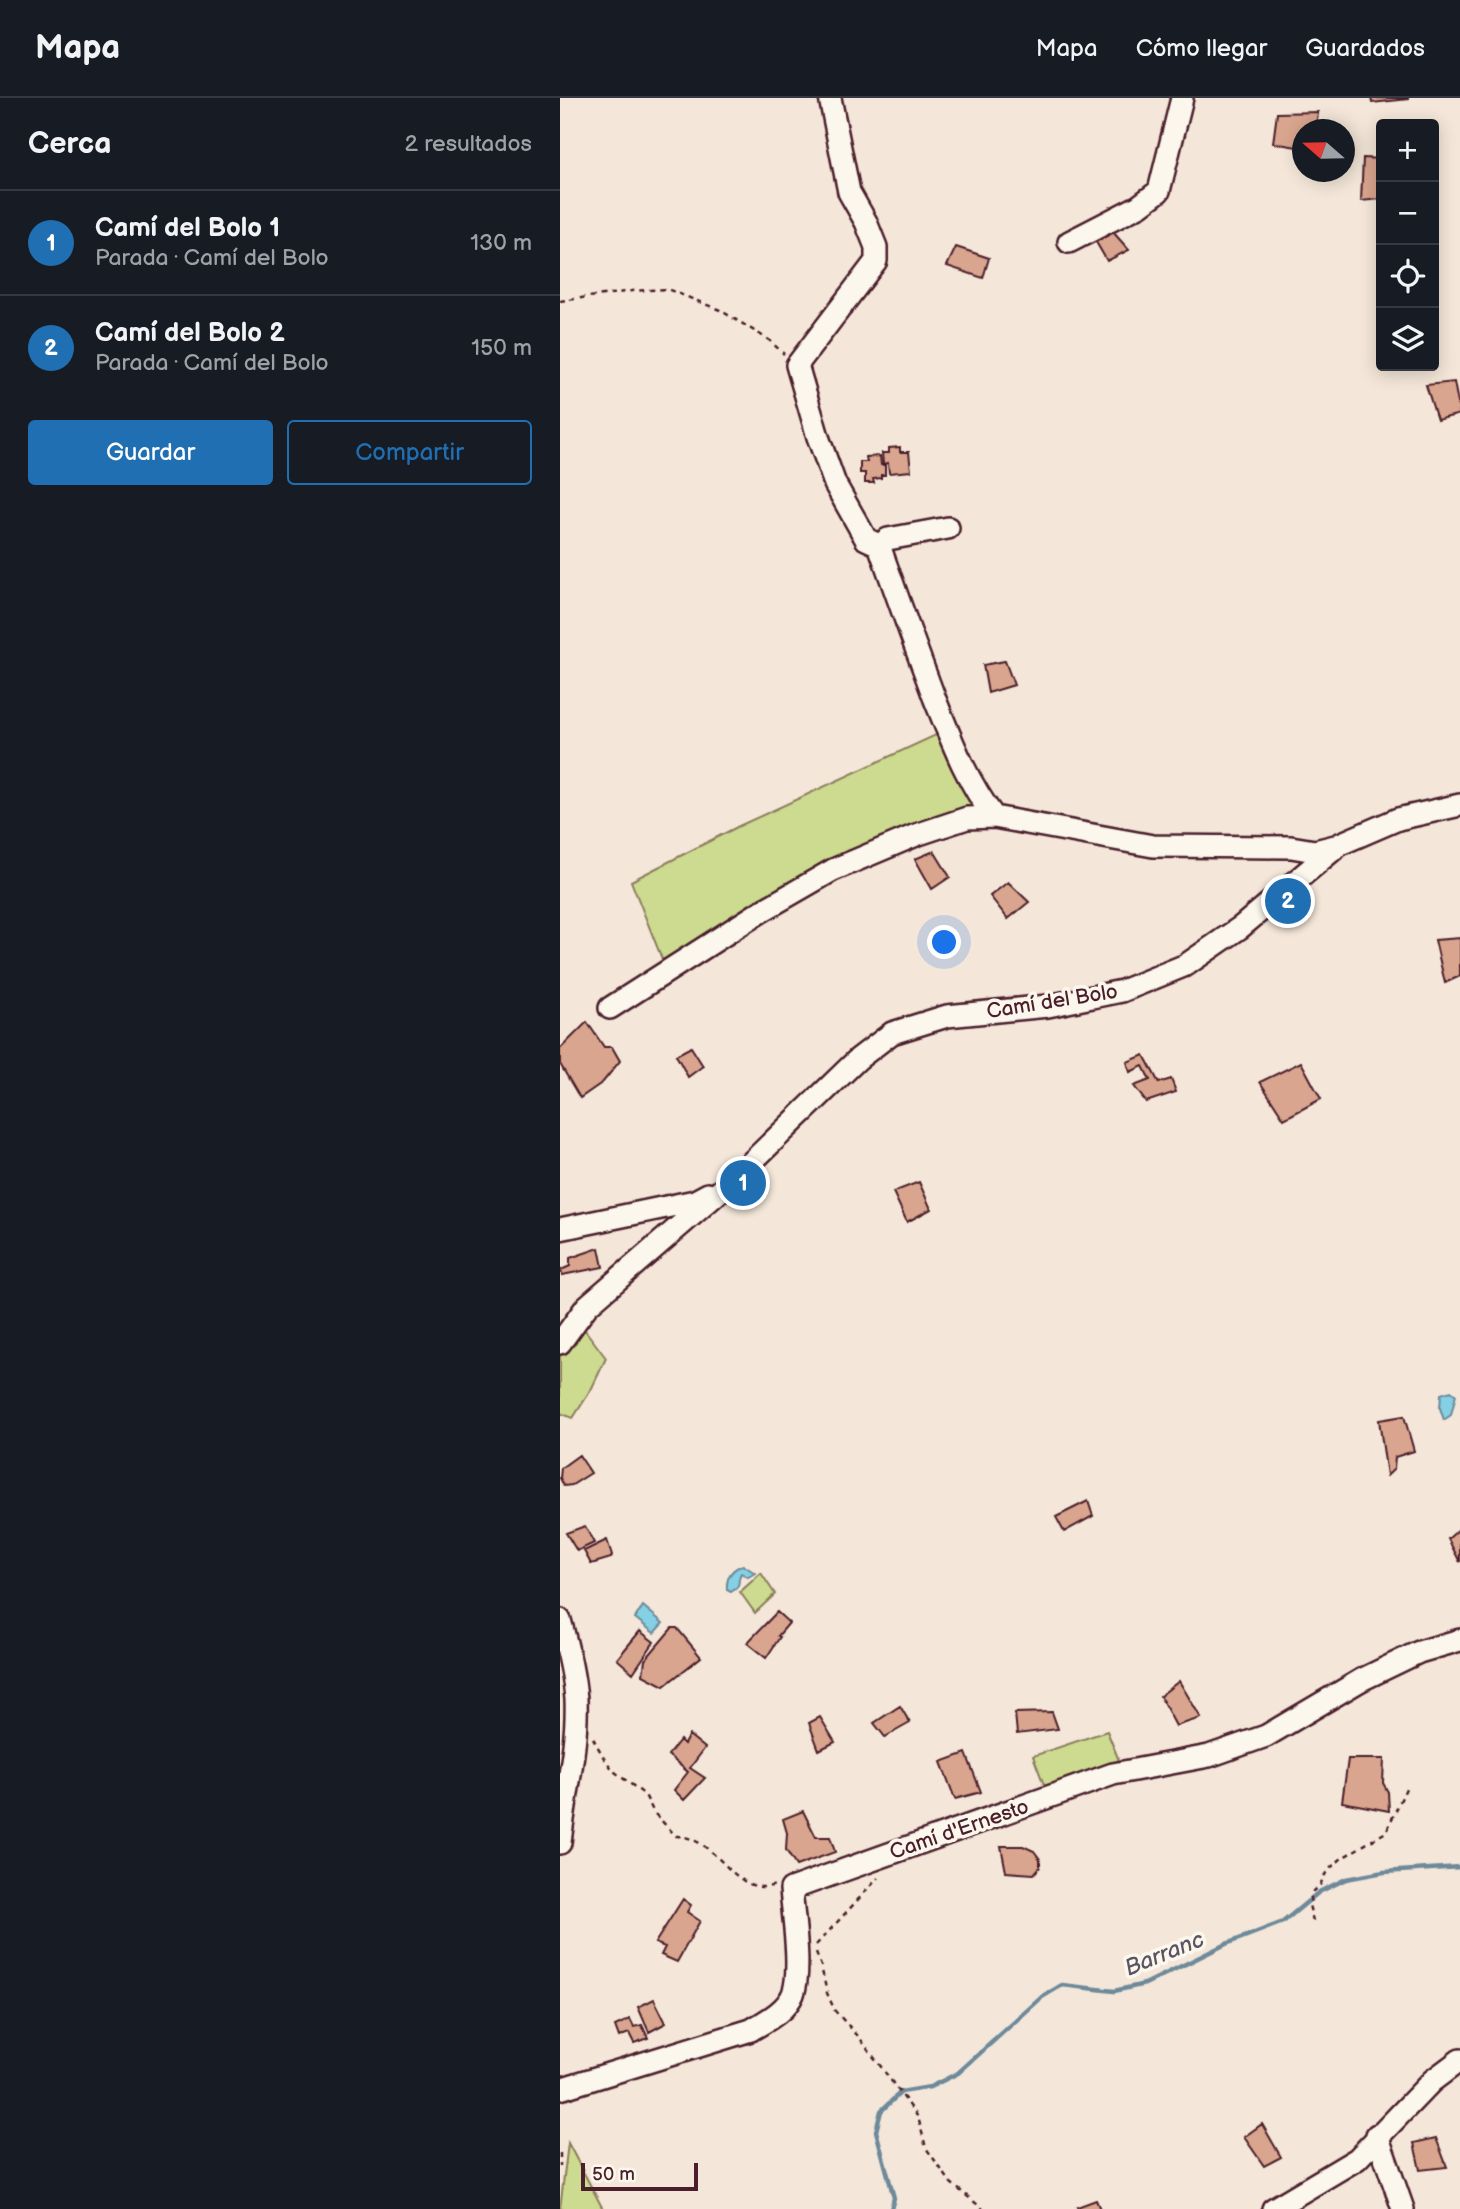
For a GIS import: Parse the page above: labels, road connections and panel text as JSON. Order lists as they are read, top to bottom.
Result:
{
  "streets": {
    "street": ["Camí del Bolo", "Camí d'Ernesto"]
  },
  "water": ["Barranc"],
  "scale_bar": "50 m",
  "north": "left",
  "page": {
    "header": "Mapa",
    "nav": ["Mapa", "Cómo llegar", "Guardados"],
    "heading": ["Cerca", "2 resultados"],
    "map_buttons": ["+", "−"],
    "list": [
      {
        "mark": "1",
        "name": "Camí del Bolo 1",
        "note": "Parada · Camí del Bolo",
        "value": "130 m"
      },
      {
        "mark": "2",
        "name": "Camí del Bolo 2",
        "note": "Parada · Camí del Bolo",
        "value": "150 m"
      }
    ],
    "buttons": ["Guardar", "Compartir"],
    "pins": ["2", "1"],
    "scale": "50 m"
  }
}
